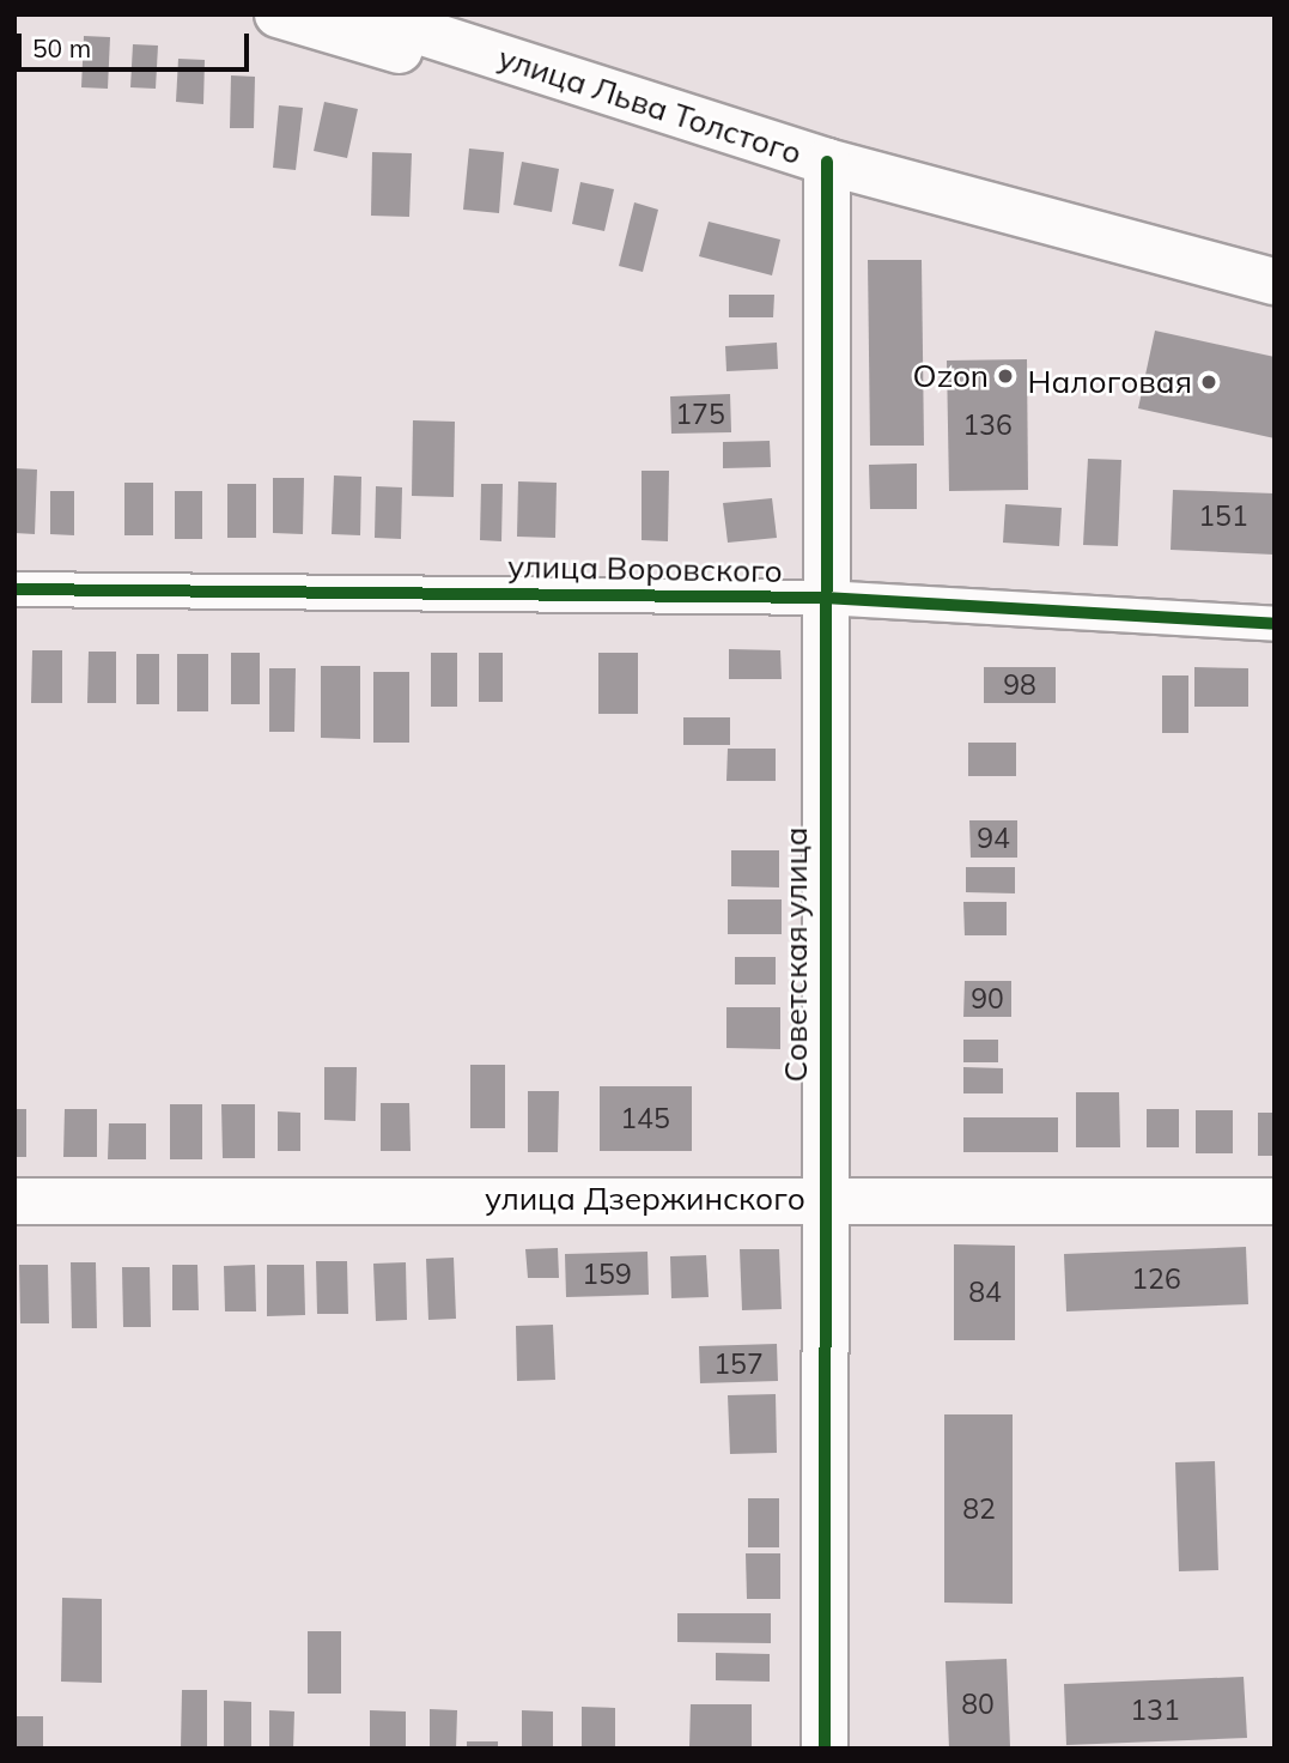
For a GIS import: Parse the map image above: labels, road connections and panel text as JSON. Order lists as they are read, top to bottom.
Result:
{
  "streets": {
    "street": [
      "улица Льва Толстого",
      "улица Воровского",
      "Советская улица",
      "улица Дзержинского"
    ]
  },
  "crossings": [
    ["улица Льва Толстого", "Советская улица"],
    ["улица Воровского", "Советская улица"],
    ["Советская улица", "улица Дзержинского"]
  ],
  "places": ["Ozon", "Налоговая"],
  "house_numbers": [
    "175",
    "136",
    "151",
    "98",
    "94",
    "90",
    "145",
    "159",
    "126",
    "84",
    "157",
    "82",
    "80",
    "131"
  ],
  "scale_bar": "50 m"
}
